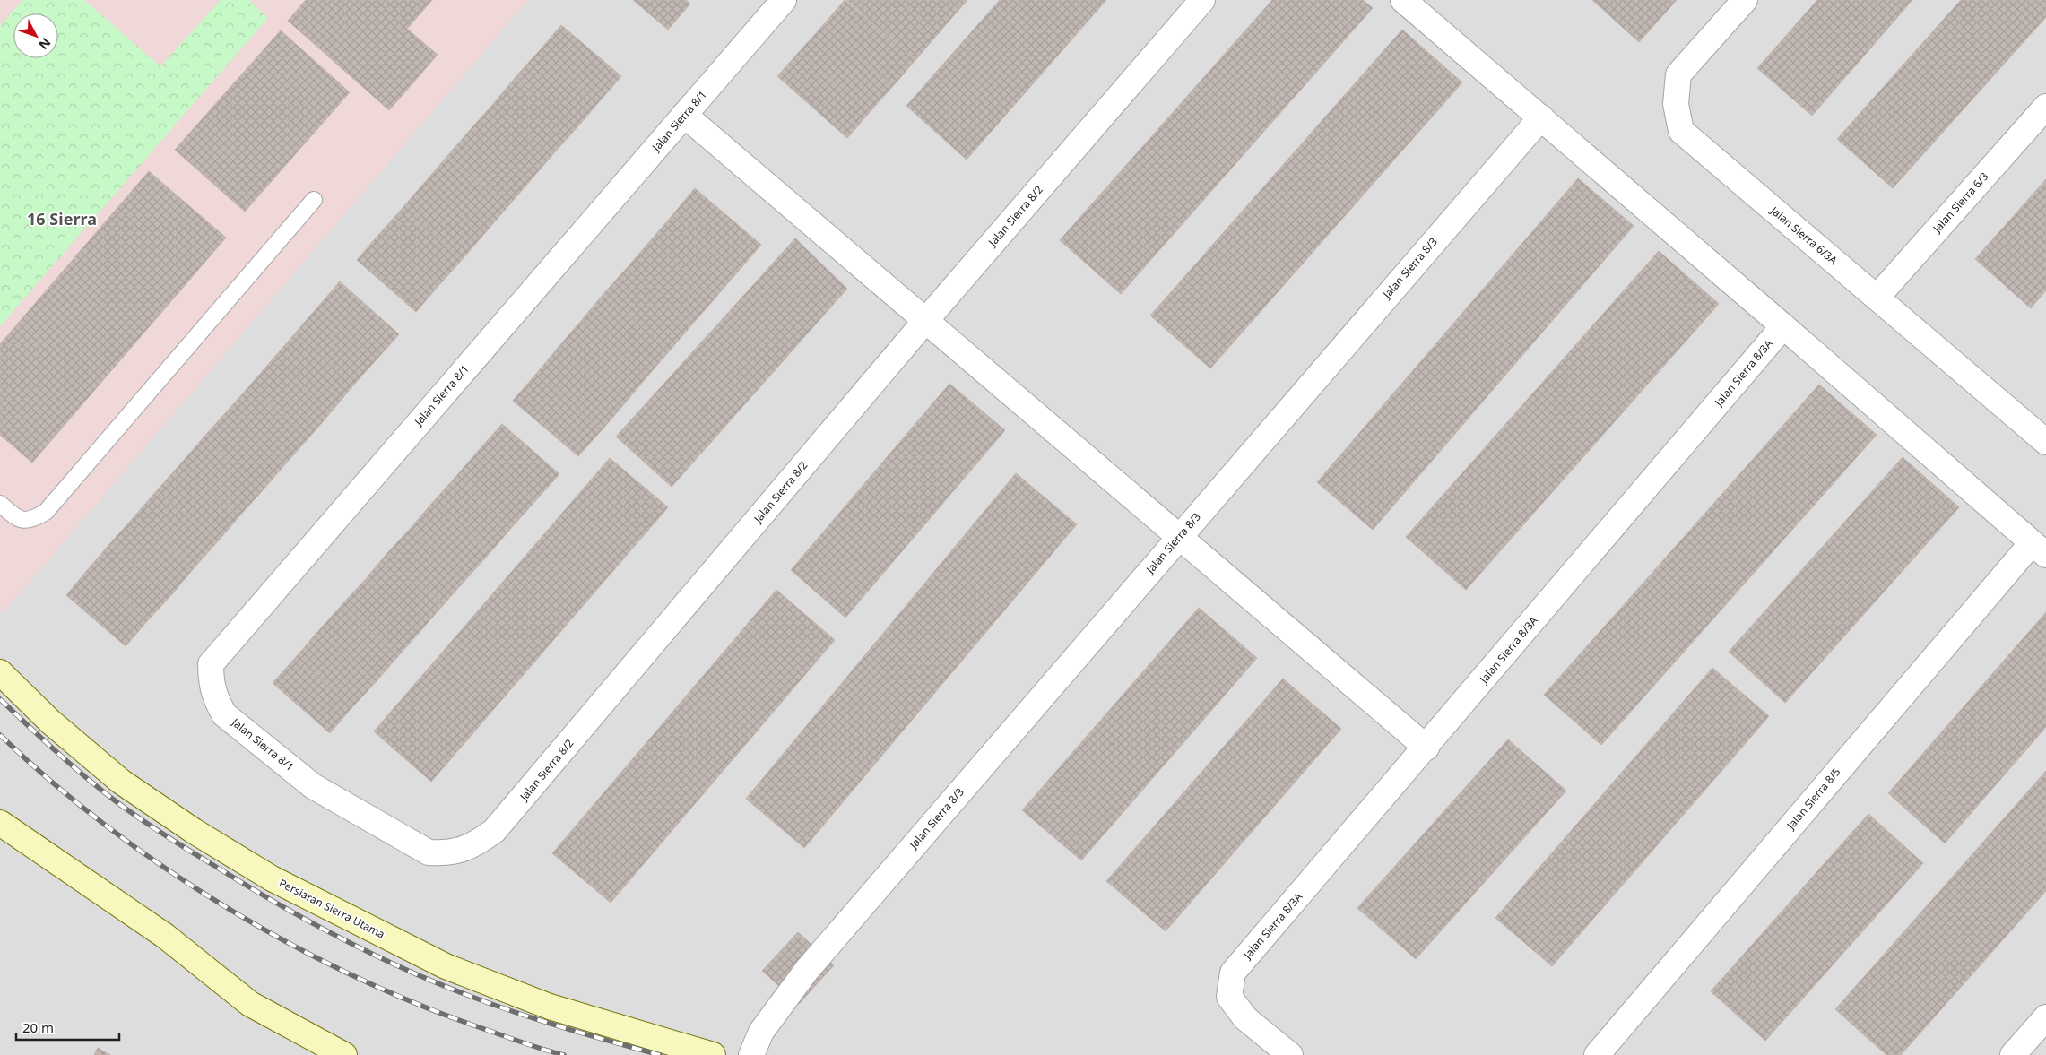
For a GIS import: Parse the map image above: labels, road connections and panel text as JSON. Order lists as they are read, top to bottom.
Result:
{
  "streets": {
    "main road": ["Persiaran Sierra Utama"],
    "street": [
      "Jalan Sierra 8/1",
      "Jalan Sierra 6/3",
      "Jalan Sierra 8/2",
      "Jalan Sierra 6/3A",
      "Jalan Sierra 8/3",
      "Jalan Sierra 8/3A",
      "Jalan Sierra 8/5"
    ]
  },
  "crossings": [
    ["Jalan Sierra 8/1", "Jalan Sierra 8/2"],
    ["Jalan Sierra 6/3", "Jalan Sierra 6/3A"]
  ],
  "districts": ["16 Sierra"],
  "scale_bar": "20 m",
  "north": "bottom right"
}
